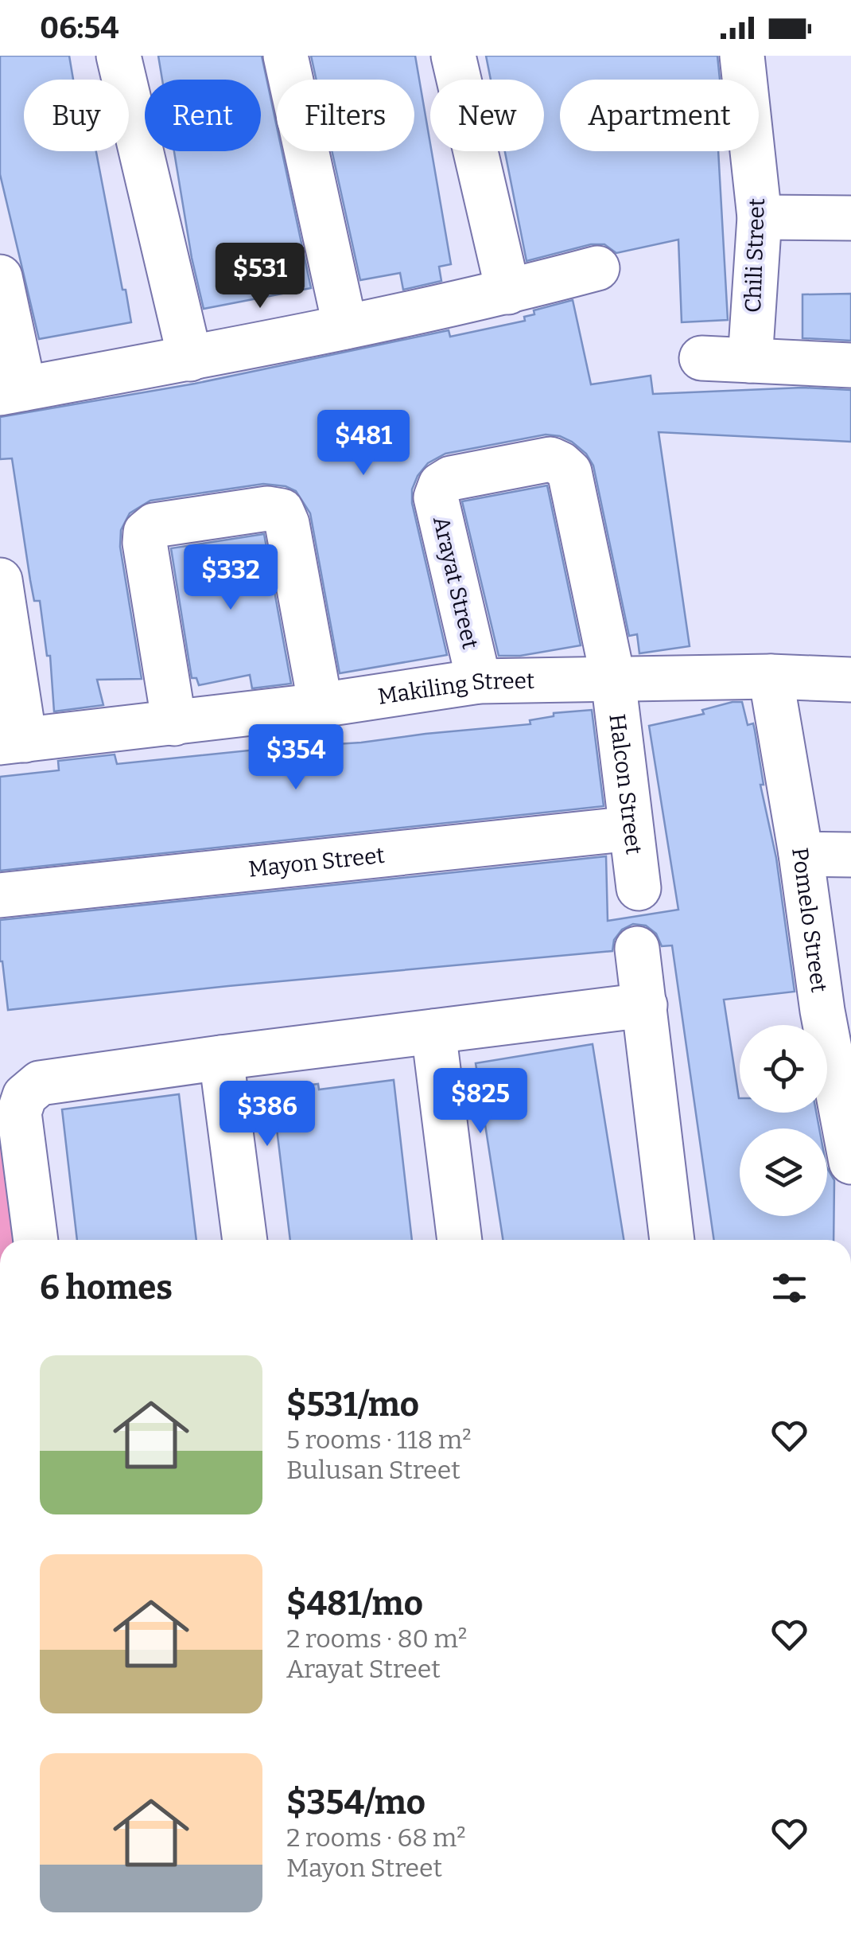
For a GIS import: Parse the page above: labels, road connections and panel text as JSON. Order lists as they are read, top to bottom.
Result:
{
  "streets": {
    "street": [
      "Chili Street",
      "Arayat Street",
      "Makiling Street",
      "Halcon Street",
      "Mayon Street",
      "Pomelo Street"
    ]
  },
  "crossings": [
    ["Arayat Street", "Makiling Street"],
    ["Arayat Street", "Halcon Street"],
    ["Makiling Street", "Halcon Street"],
    ["Makiling Street", "Pomelo Street"],
    ["Halcon Street", "Mayon Street"]
  ],
  "page": {
    "status": "06:54",
    "chip": [
      "Buy",
      "Rent",
      "Filters",
      "New",
      "Apartment"
    ],
    "price": [
      "$531",
      "$481",
      "$332",
      "$354",
      "$825",
      "$386"
    ],
    "heading": "6 homes",
    "list": [
      {
        "name": "$531/mo",
        "note": "5 rooms · 118 m² · Bulusan Street"
      },
      {
        "name": "$481/mo",
        "note": "2 rooms · 80 m² · Arayat Street"
      },
      {
        "name": "$354/mo",
        "note": "2 rooms · 68 m² · Mayon Street"
      }
    ]
  }
}
